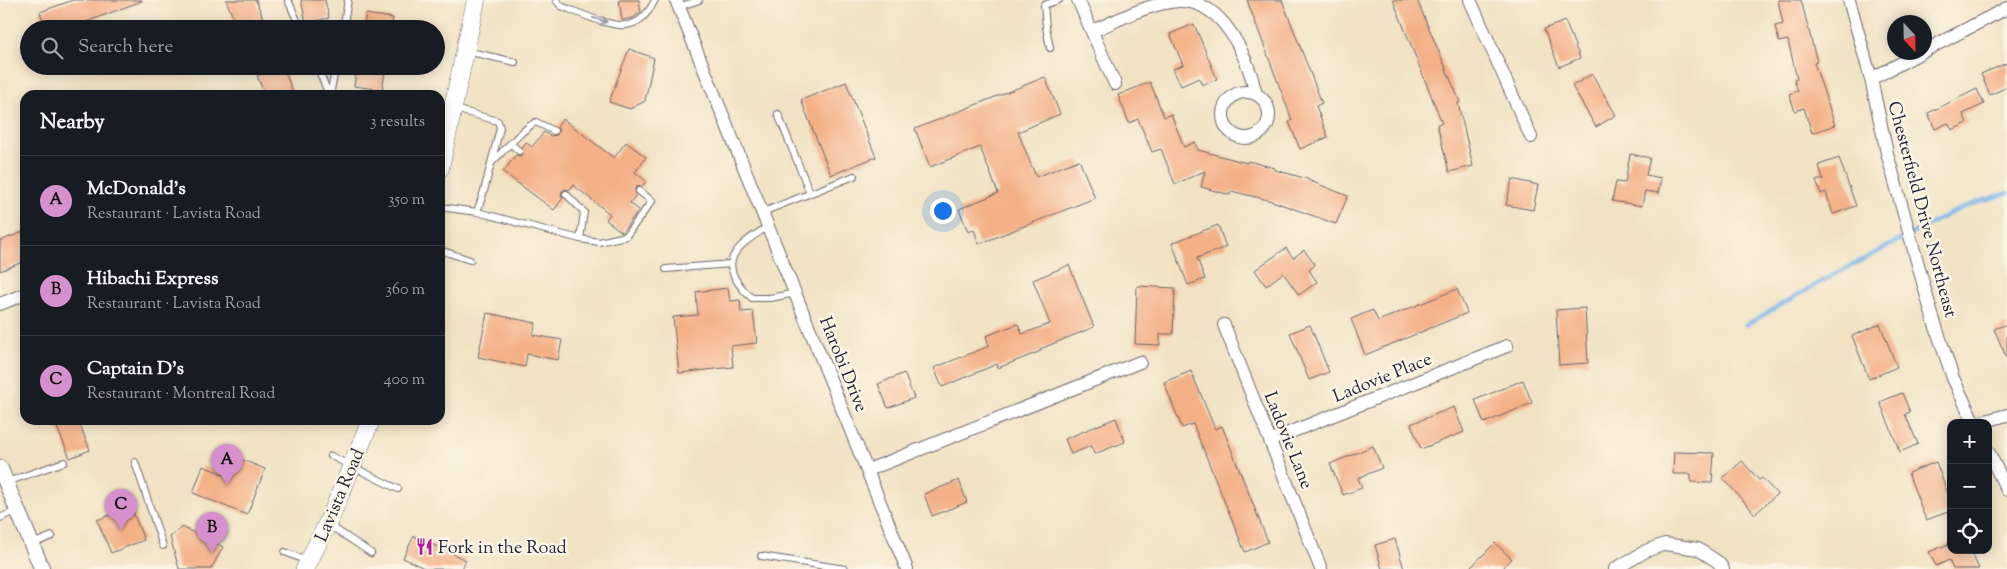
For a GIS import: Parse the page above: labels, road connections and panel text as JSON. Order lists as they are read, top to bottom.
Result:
{
  "streets": {
    "main road": ["Lavista Road"],
    "street": [
      "Chesterfield Drive Northeast",
      "Harobi Drive",
      "Ladovie Place",
      "Ladovie Lane"
    ]
  },
  "crossings": [
    ["Ladovie Place", "Ladovie Lane"]
  ],
  "places": {
    "restaurant": ["Fork in the Road"]
  },
  "north": "bottom",
  "page": {
    "search": "Search here",
    "heading": ["Nearby", "3 results"],
    "list": [
      {
        "mark": "A",
        "name": "McDonald's",
        "note": "Restaurant · Lavista Road",
        "value": "350 m"
      },
      {
        "mark": "B",
        "name": "Hibachi Express",
        "note": "Restaurant · Lavista Road",
        "value": "360 m"
      },
      {
        "mark": "C",
        "name": "Captain D's",
        "note": "Restaurant · Montreal Road",
        "value": "400 m"
      }
    ],
    "map_buttons": ["+", "−"],
    "pins": ["A", "C", "B"]
  }
}
